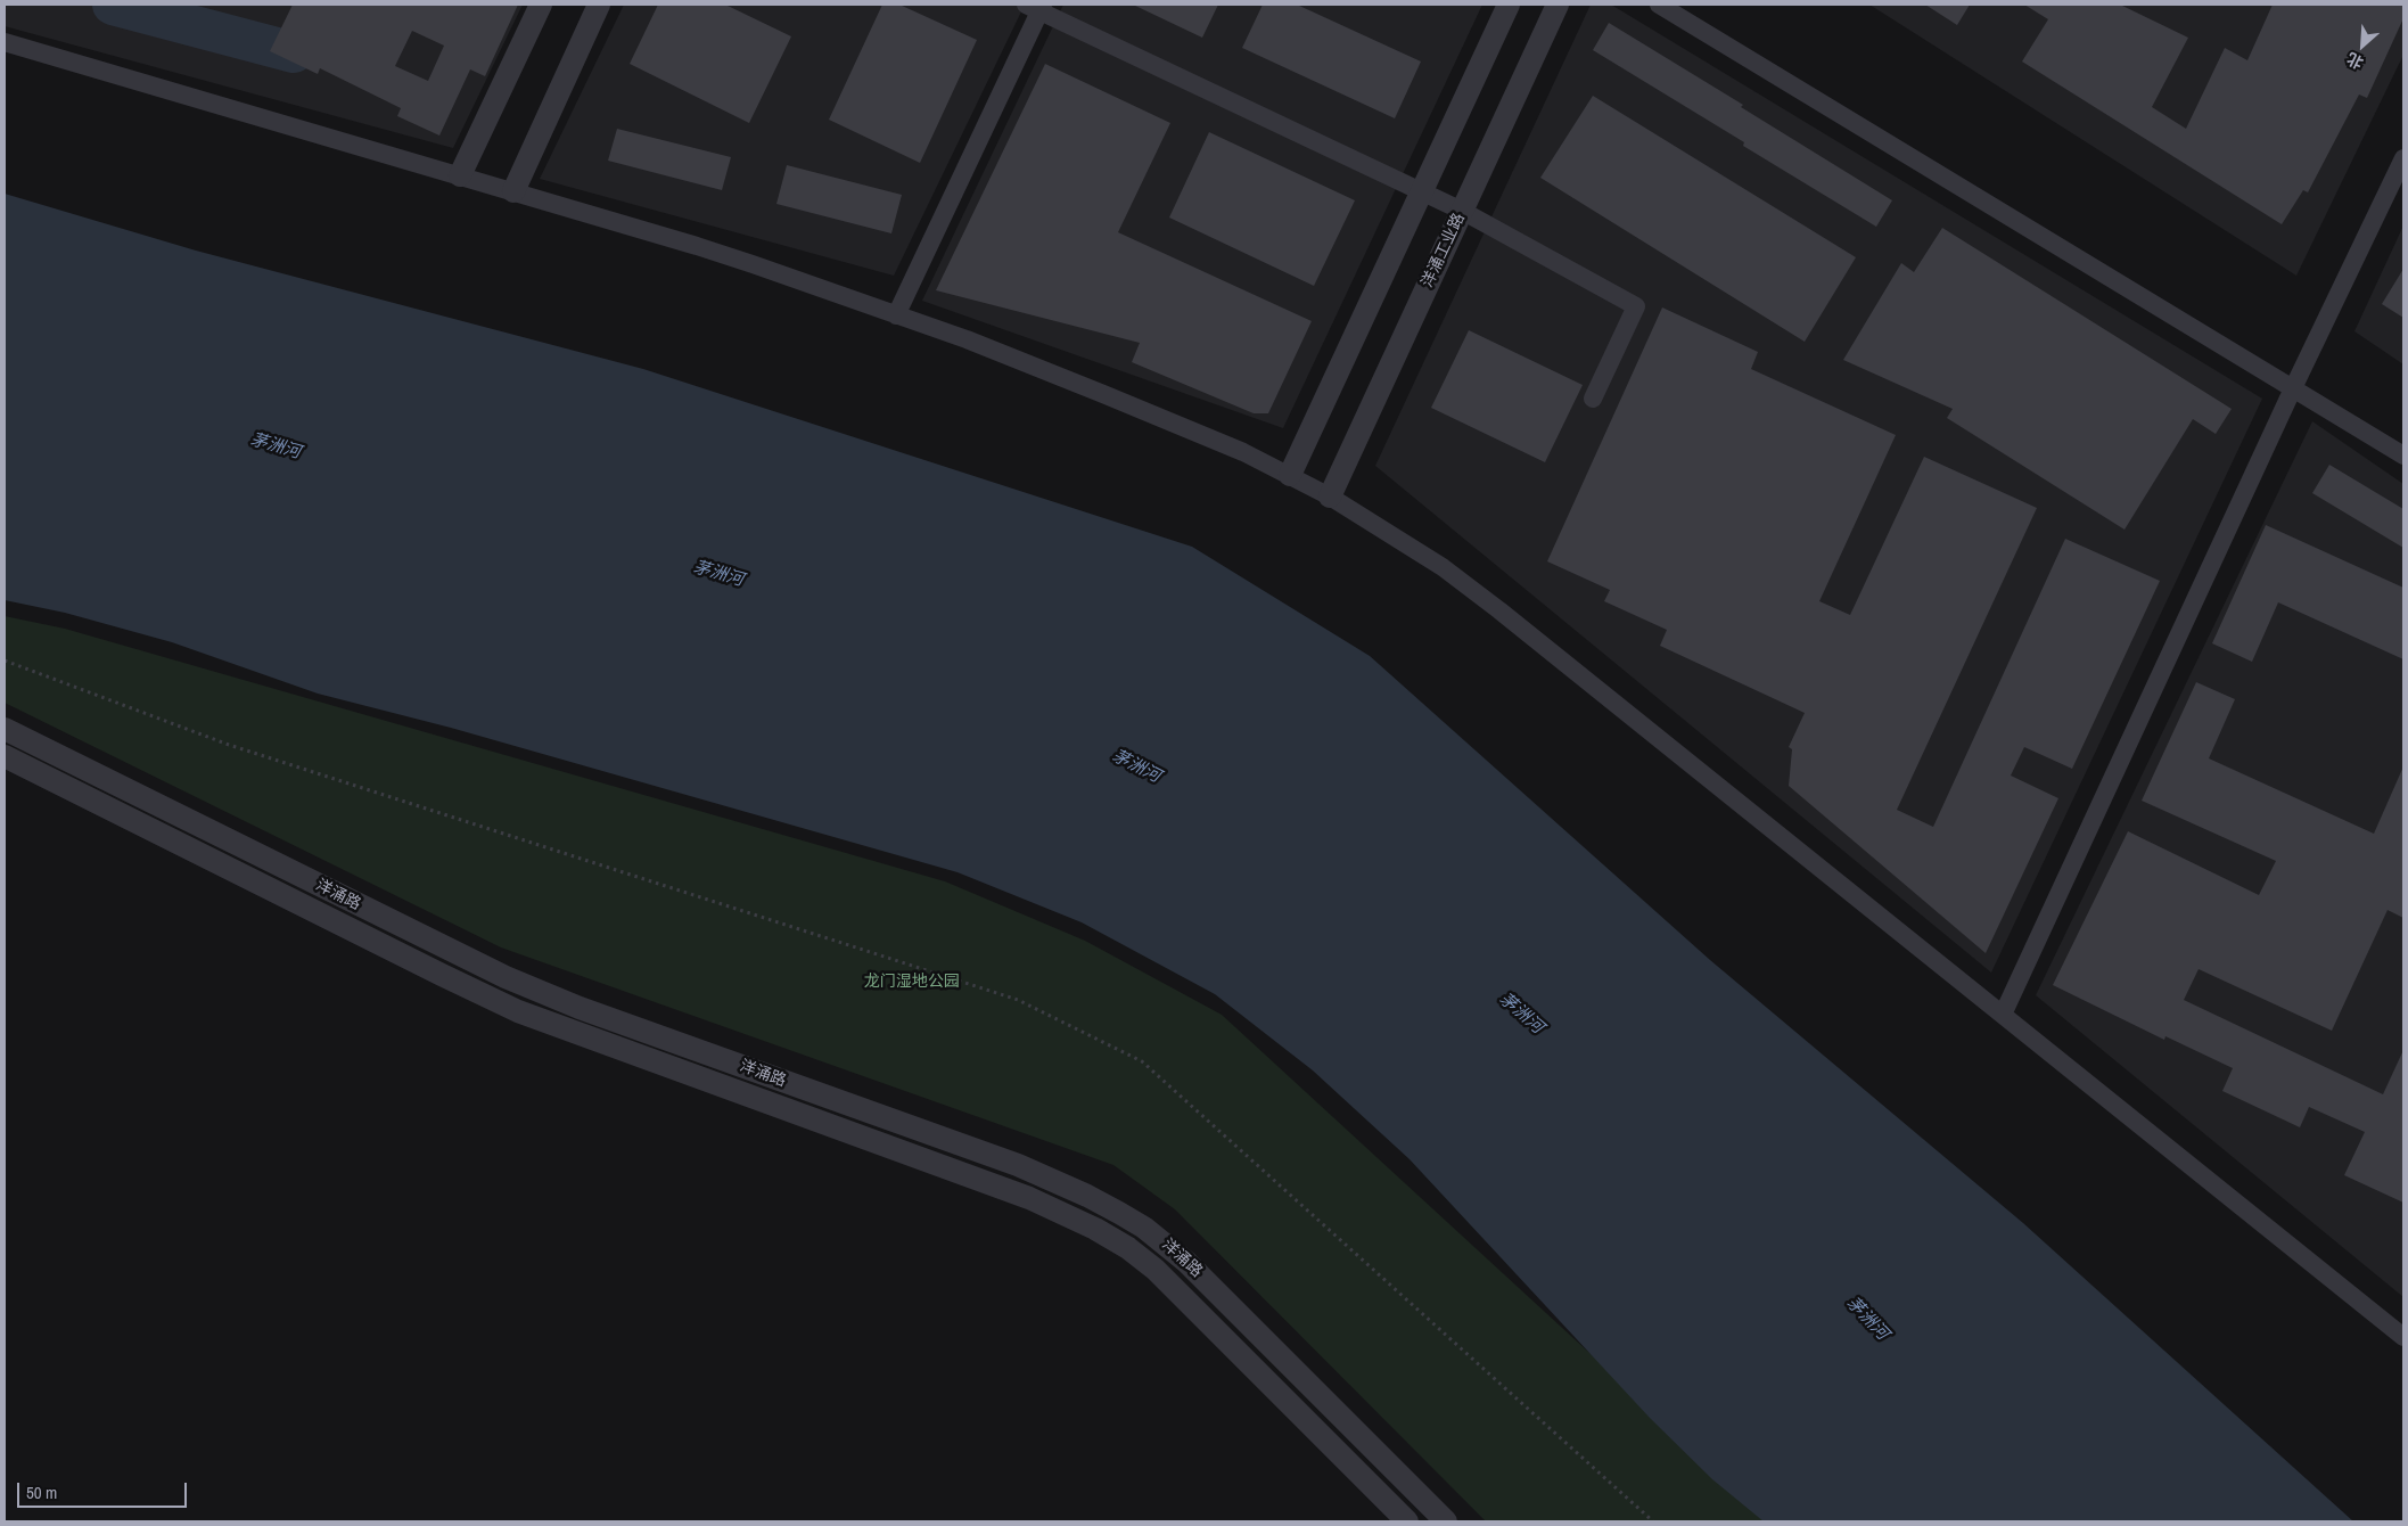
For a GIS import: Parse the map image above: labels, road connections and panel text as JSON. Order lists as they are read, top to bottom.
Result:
{
  "streets": {
    "street": ["洋涌工业路", "洋涌路"]
  },
  "water": ["茅洲河"],
  "parks": ["龙门湿地公园"],
  "scale_bar": "50 m",
  "north": "bottom left"
}
